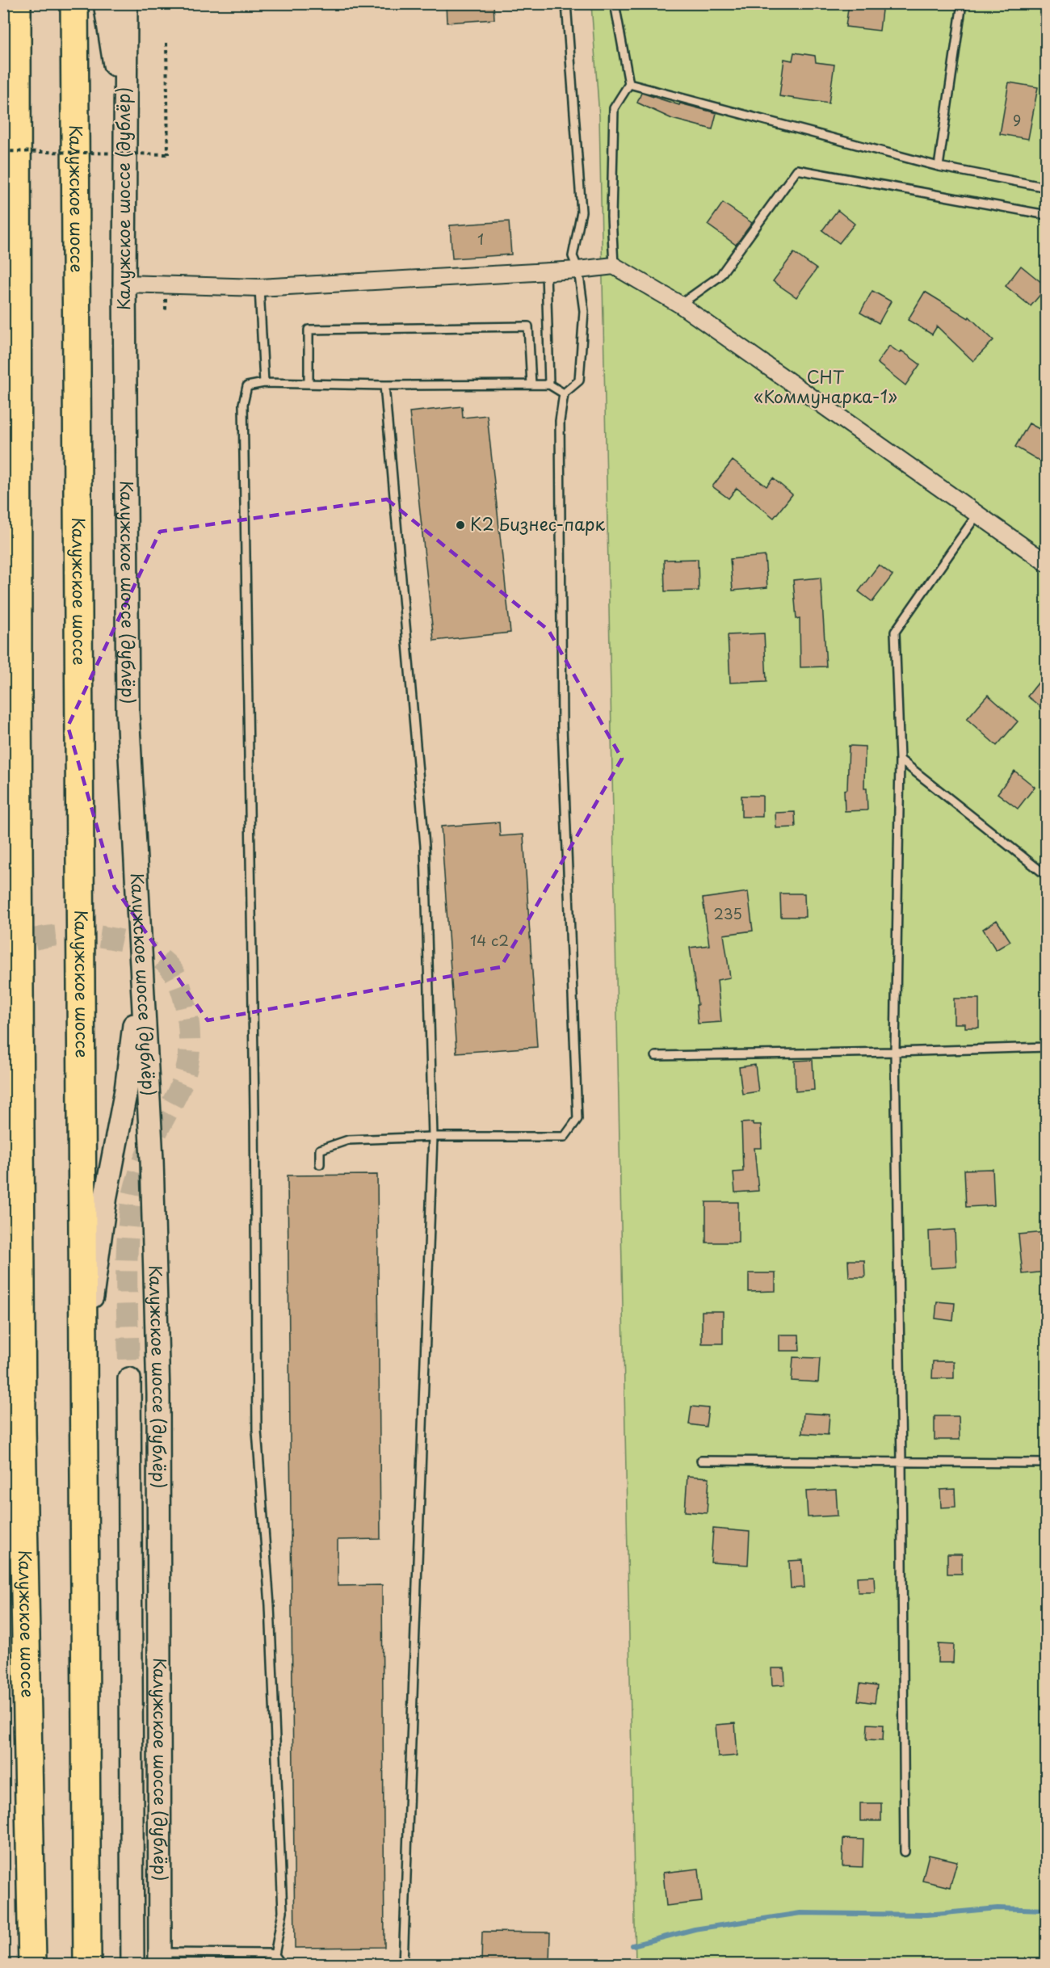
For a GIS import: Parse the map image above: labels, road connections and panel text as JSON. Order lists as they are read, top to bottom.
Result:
{
  "streets": {
    "highway": ["Калужское шоссе"],
    "main road": ["Калужское шоссе (дублёр)"]
  },
  "parks": ["СНТ «Коммунарка-1»"],
  "places": ["К2 Бизнес-парк"],
  "house_numbers": [
    "9",
    "1",
    "235",
    "14 с2"
  ]
}
